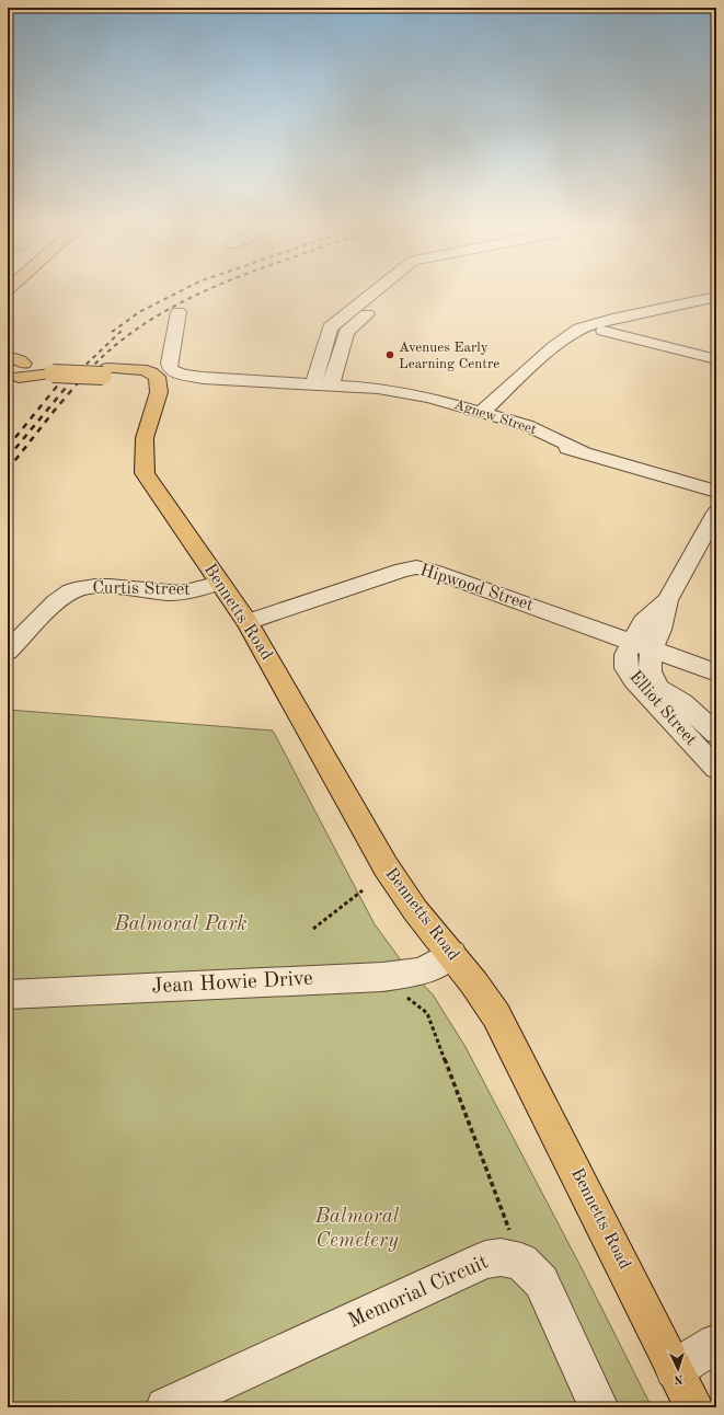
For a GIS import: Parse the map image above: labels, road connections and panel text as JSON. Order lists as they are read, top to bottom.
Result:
{
  "streets": {
    "main road": ["Bennetts Road"],
    "street": [
      "Agnew Street",
      "Hipwood Street",
      "Curtis Street",
      "Elliot Street",
      "Jean Howie Drive",
      "Memorial Circuit"
    ]
  },
  "crossings": [
    ["Agnew Street", "Bennetts Road"],
    ["Hipwood Street", "Bennetts Road"],
    ["Hipwood Street", "Elliot Street"],
    ["Curtis Street", "Bennetts Road"],
    ["Bennetts Road", "Jean Howie Drive"]
  ],
  "parks": ["Balmoral Park", "Balmoral Cemetery"],
  "places": ["Avenues Early Learning Centre"],
  "north": "bottom"
}
